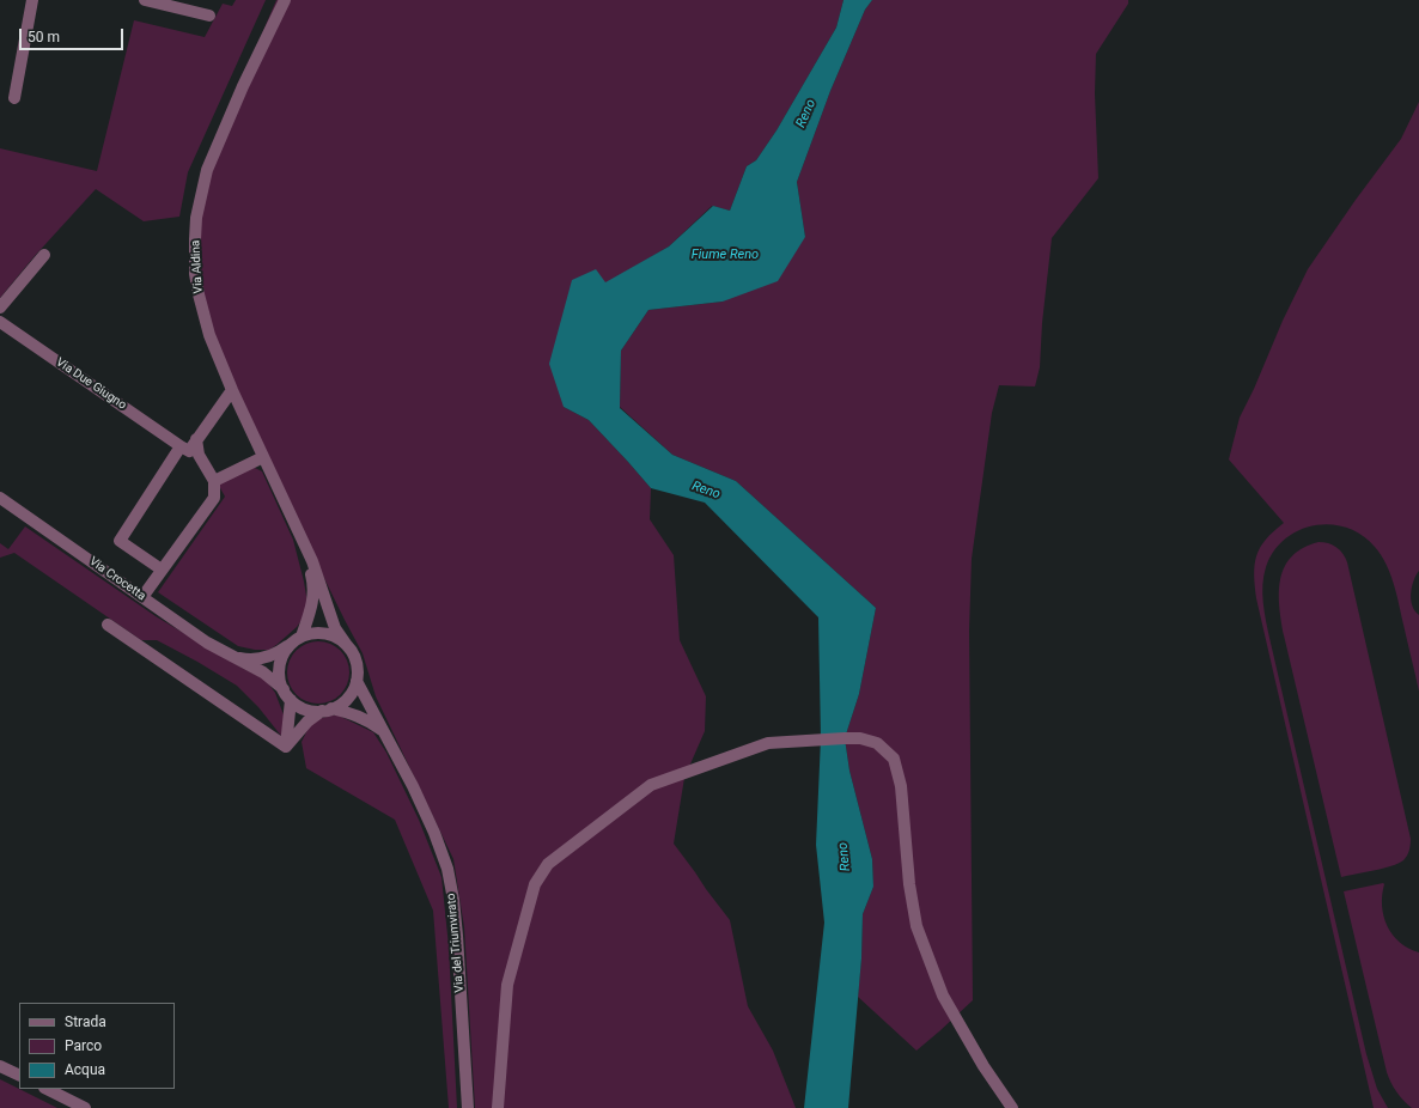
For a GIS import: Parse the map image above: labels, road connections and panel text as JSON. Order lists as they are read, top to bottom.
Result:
{
  "streets": {
    "street": [
      "Via Aldina",
      "Via Due Giugno",
      "Via Crocetta",
      "Via del Triumvirato"
    ]
  },
  "crossings": [
    ["Via Aldina", "Via Crocetta"],
    ["Via Aldina", "Via del Triumvirato"],
    ["Via Crocetta", "Via del Triumvirato"]
  ],
  "water": ["Reno", "Fiume Reno"],
  "legend": ["Strada", "Parco", "Acqua"],
  "scale_bar": "50 m"
}
